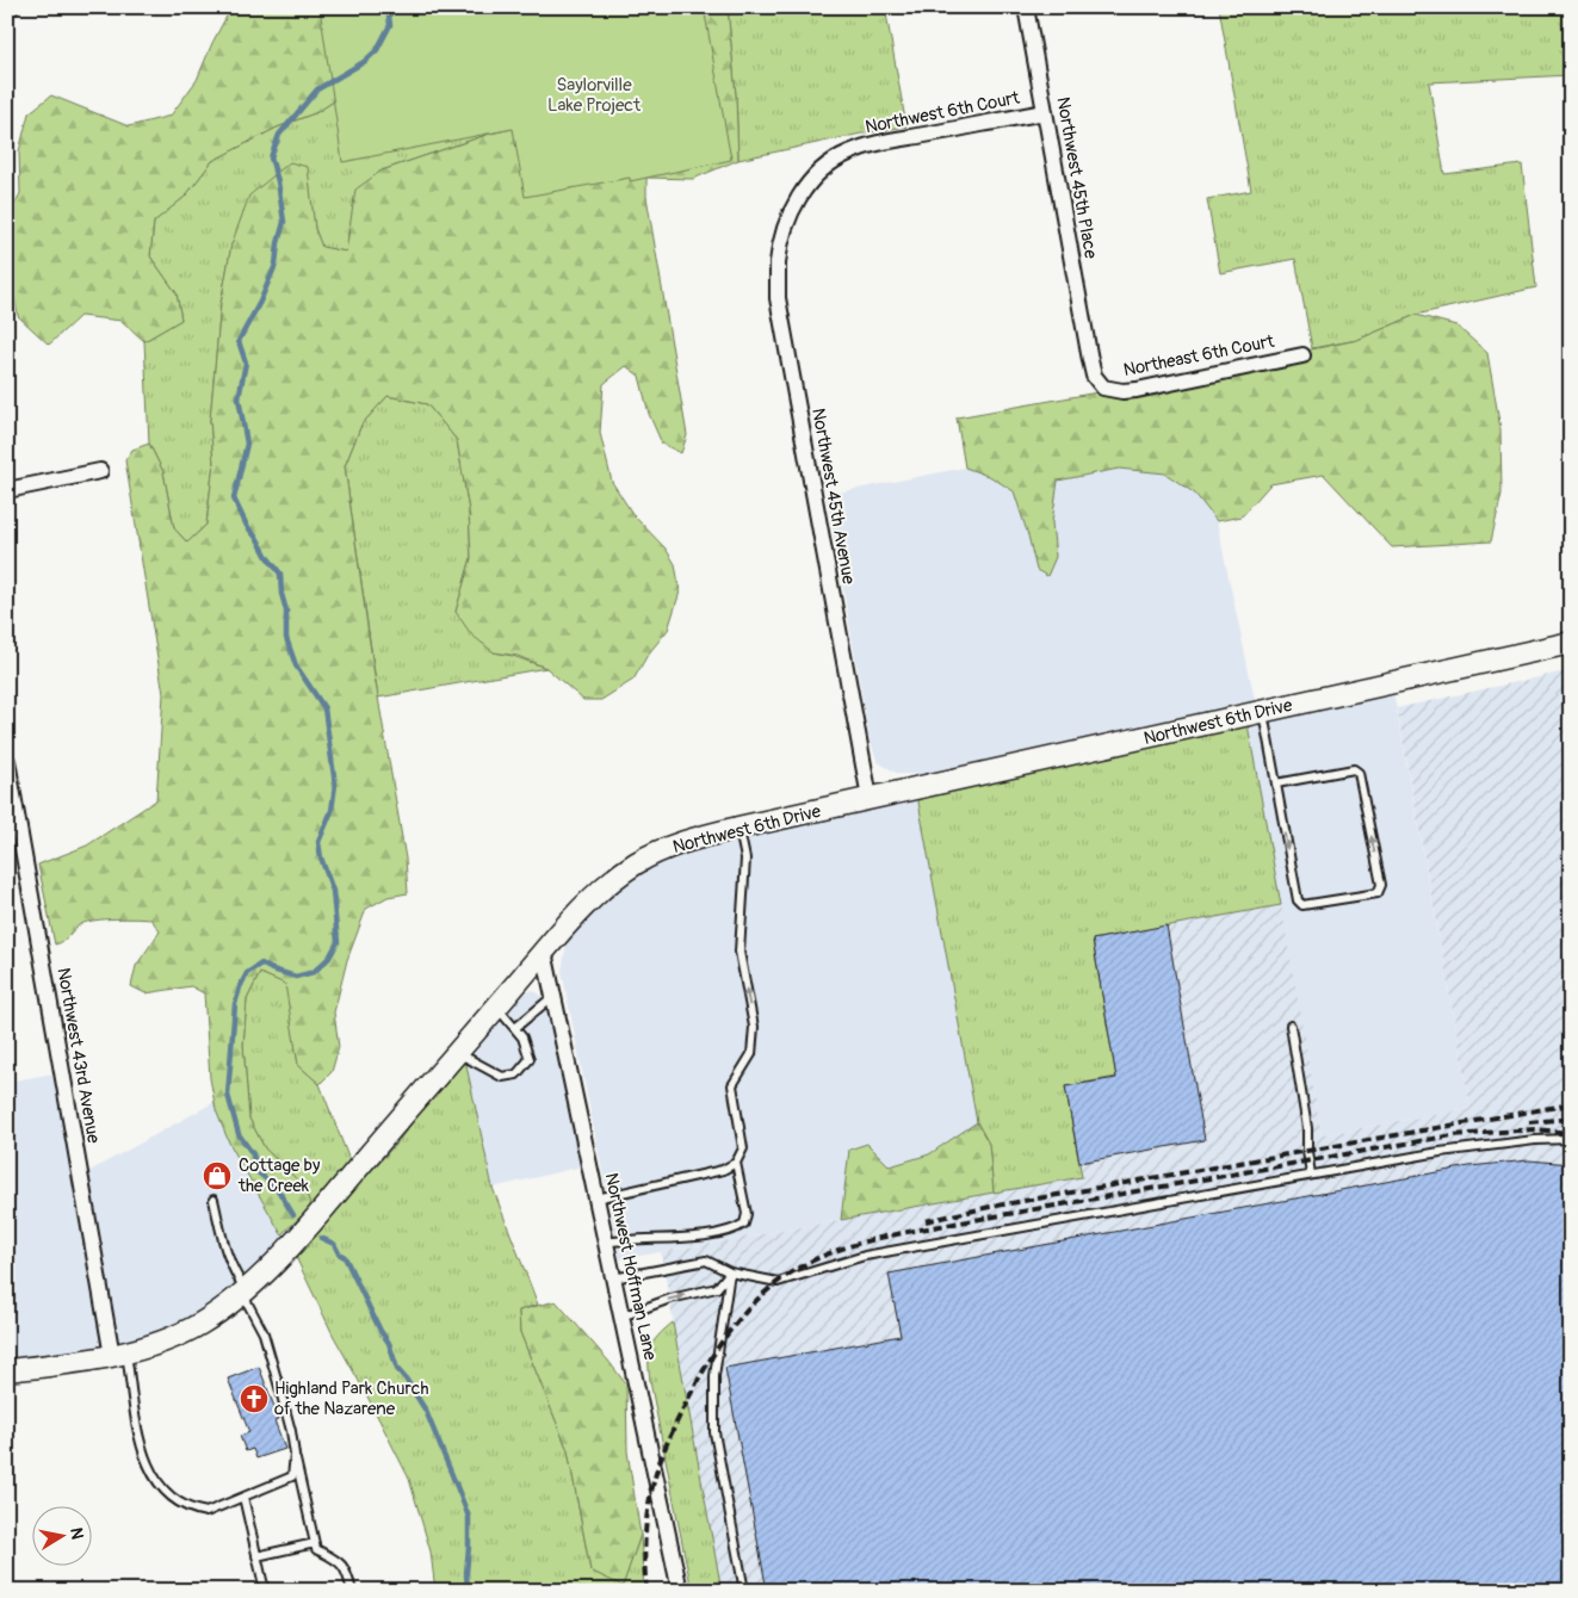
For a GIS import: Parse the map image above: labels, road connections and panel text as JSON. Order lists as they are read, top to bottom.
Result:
{
  "streets": {
    "main road": ["Northwest 6th Drive"],
    "street": [
      "Northwest 6th Court",
      "Northwest 45th Place",
      "Northeast 6th Court",
      "Northwest 45th Avenue",
      "Northwest 43rd Avenue",
      "Northwest Hoffman Lane"
    ]
  },
  "crossings": [
    ["Northwest 6th Court", "Northwest 45th Place"],
    ["Northwest 6th Court", "Northwest 45th Avenue"],
    ["Northwest 45th Place", "Northeast 6th Court"],
    ["Northwest 45th Avenue", "Northwest 6th Drive"],
    ["Northwest 6th Drive", "Northwest 43rd Avenue"],
    ["Northwest 6th Drive", "Northwest Hoffman Lane"]
  ],
  "parks": ["Saylorville Lake Project"],
  "places": {
    "shop": ["Cottage by the Creek"],
    "church": ["Highland Park Church of the Nazarene"]
  },
  "north": "right"
}
